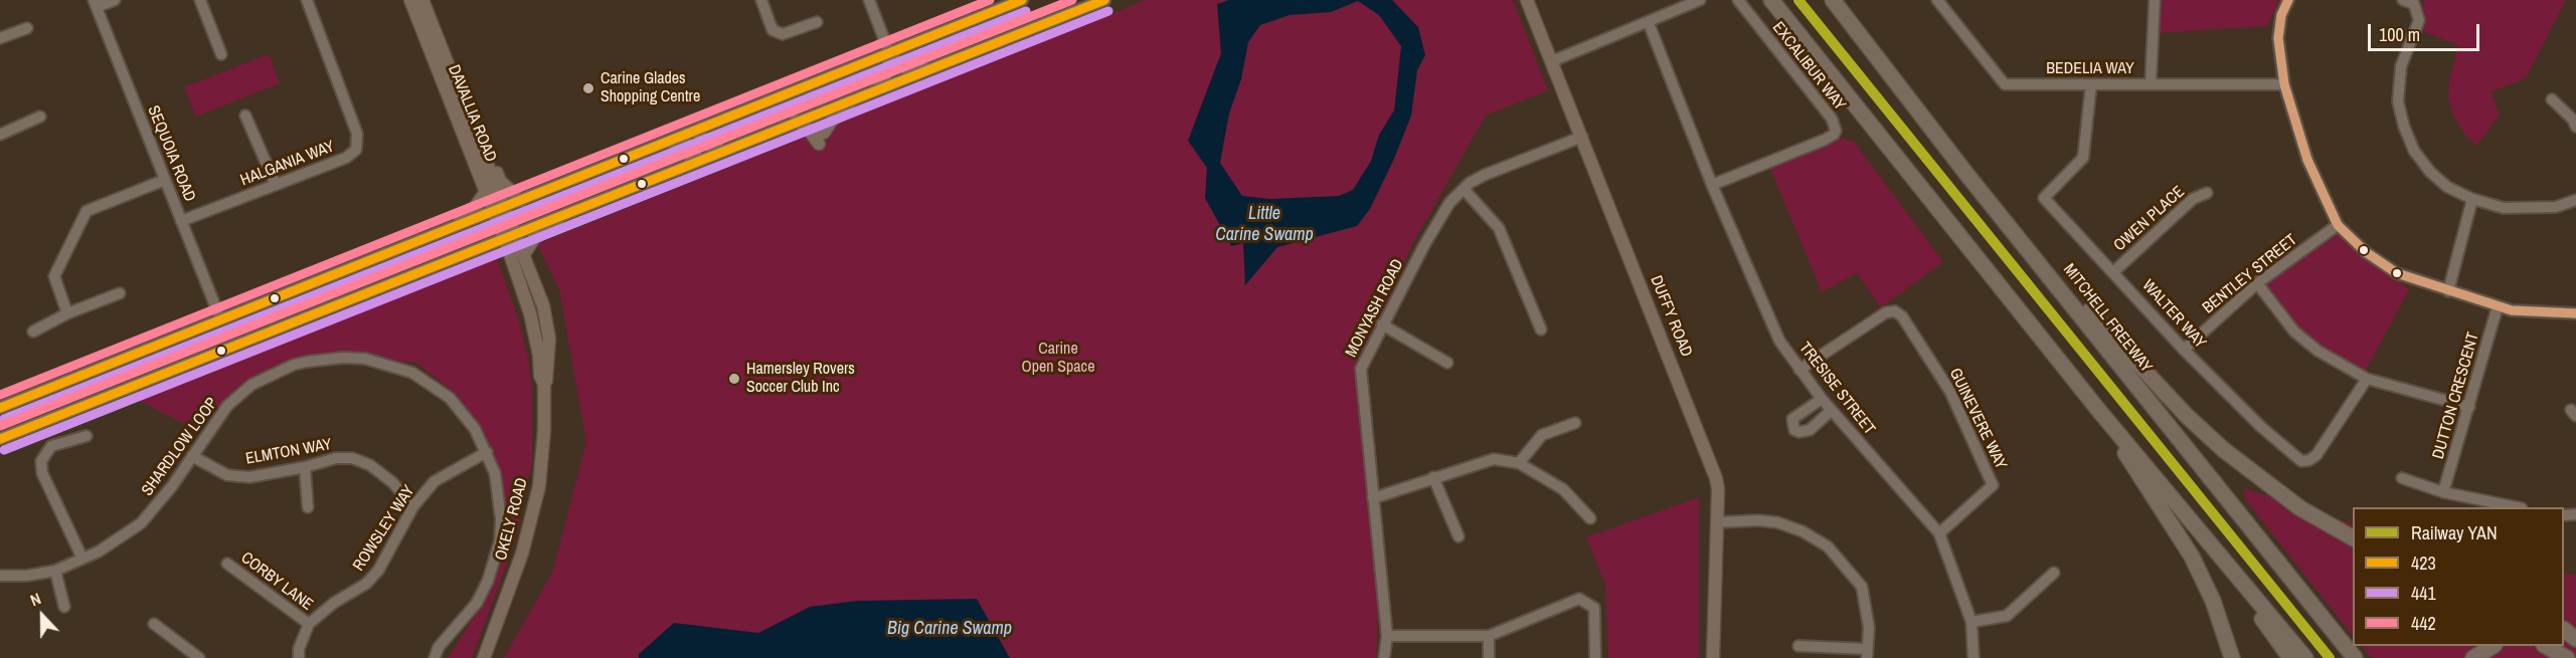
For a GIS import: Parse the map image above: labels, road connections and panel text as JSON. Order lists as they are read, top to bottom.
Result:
{
  "streets": {
    "highway": ["MITCHELL FREEWAY"],
    "main road": ["DAVALLIA ROAD", "DUFFY ROAD", "OKELY ROAD"],
    "street": [
      "EXCALIBUR WAY",
      "BEDELIA WAY",
      "SEQUOIA ROAD",
      "HALGANIA WAY",
      "OWEN PLACE",
      "BENTLEY STREET",
      "MONYASH ROAD",
      "WALTER WAY",
      "TRESISE STREET",
      "DUTTON CRESCENT",
      "GUINEVERE WAY",
      "SHARDLOW LOOP",
      "ELMTON WAY",
      "ROWSLEY WAY",
      "CORBY LANE"
    ]
  },
  "crossings": [
    ["EXCALIBUR WAY", "TRESISE STREET"],
    ["BEDELIA WAY", "WALTER WAY"],
    ["DAVALLIA ROAD", "OKELY ROAD"],
    ["SEQUOIA ROAD", "HALGANIA WAY"],
    ["OWEN PLACE", "WALTER WAY"],
    ["BENTLEY STREET", "WALTER WAY"],
    ["MONYASH ROAD", "DUFFY ROAD"],
    ["TRESISE STREET", "GUINEVERE WAY"],
    ["SHARDLOW LOOP", "ELMTON WAY"],
    ["SHARDLOW LOOP", "ROWSLEY WAY"],
    ["ELMTON WAY", "ROWSLEY WAY"],
    ["ROWSLEY WAY", "CORBY LANE"]
  ],
  "water": ["Little Carine Swamp", "Big Carine Swamp"],
  "parks": ["Carine Open Space"],
  "places": ["Carine Glades Shopping Centre", "Hamersley Rovers Soccer Club Inc"],
  "lines": [
    "rail line YAN",
    "transit line 423",
    "transit line 442",
    "transit line 441"
  ],
  "legend": [
    "Railway YAN",
    "423",
    "441",
    "442"
  ],
  "scale_bar": "100 m",
  "north": "top"
}
